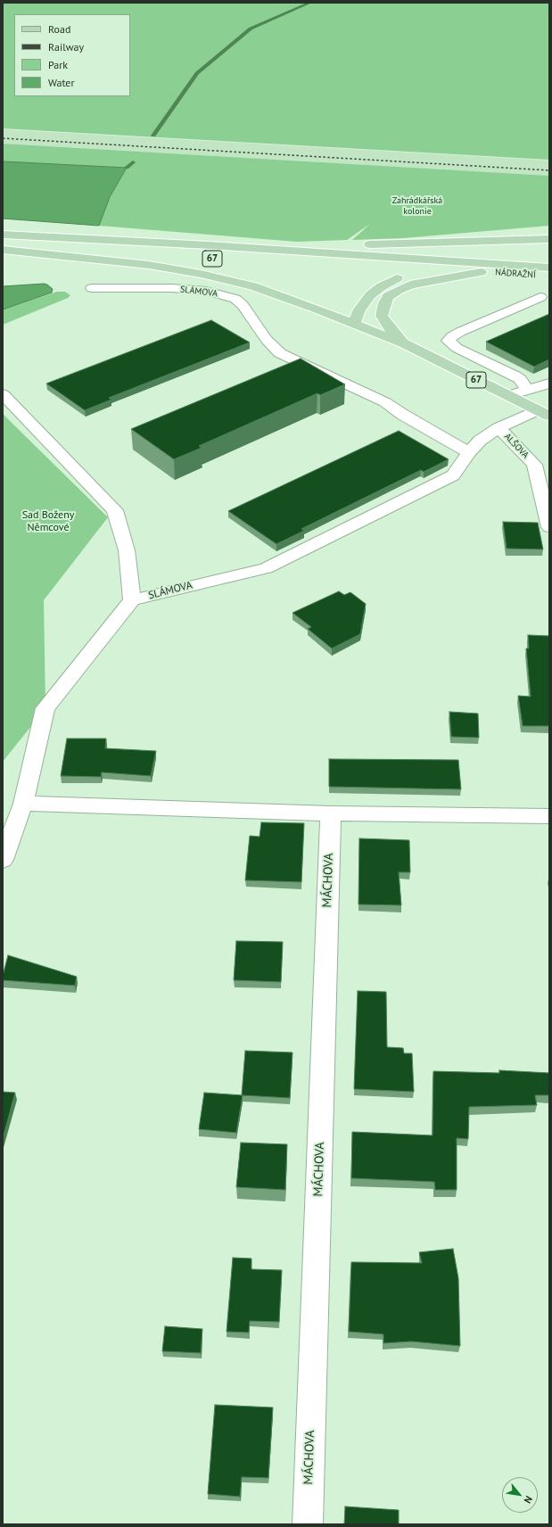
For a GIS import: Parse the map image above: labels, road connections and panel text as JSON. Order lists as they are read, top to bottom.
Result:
{
  "streets": {
    "main road": ["67", "NÁDRAŽNÍ"],
    "street": ["SLÁMOVA", "ALŠOVA", "MÁCHOVA"]
  },
  "crossings": [
    ["67", "NÁDRAŽNÍ"],
    ["67", "SLÁMOVA"],
    ["SLÁMOVA", "ALŠOVA"]
  ],
  "parks": ["Zahrádkářská kolonie", "Sad Boženy Němcové"],
  "legend": [
    "Road",
    "Railway",
    "Park",
    "Water"
  ],
  "north": "bottom right"
}
